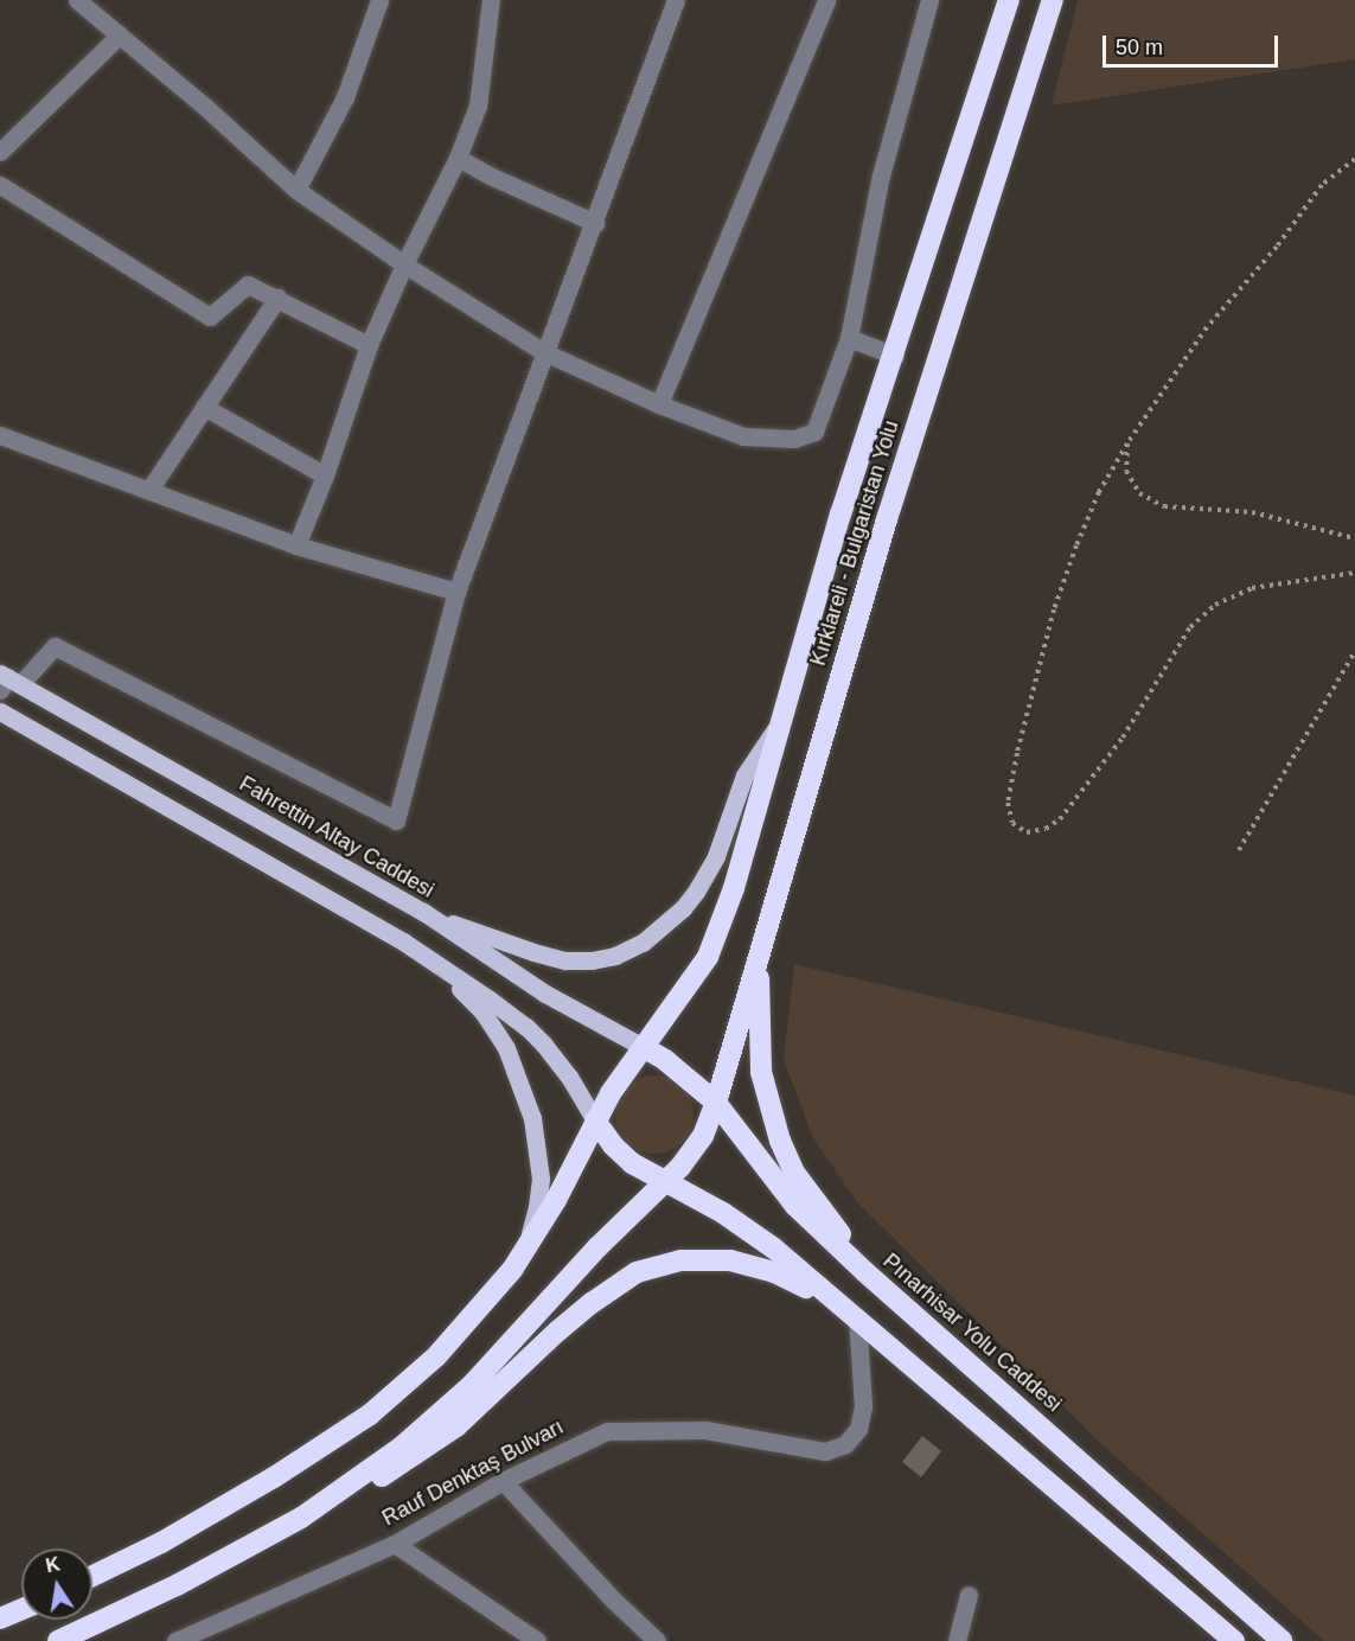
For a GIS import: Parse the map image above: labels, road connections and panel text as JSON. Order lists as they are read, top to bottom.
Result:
{
  "streets": {
    "highway": ["Kırklareli - Bulgaristan Yolu", "Pınarhisar Yolu Caddesi"],
    "main road": ["Fahrettin Altay Caddesi"],
    "street": ["Rauf Denktaş Bulvarı"]
  },
  "crossings": [
    ["Kırklareli - Bulgaristan Yolu", "Fahrettin Altay Caddesi"],
    ["Kırklareli - Bulgaristan Yolu", "Pınarhisar Yolu Caddesi"],
    ["Fahrettin Altay Caddesi", "Pınarhisar Yolu Caddesi"]
  ],
  "scale_bar": "50 m",
  "north": "top"
}
